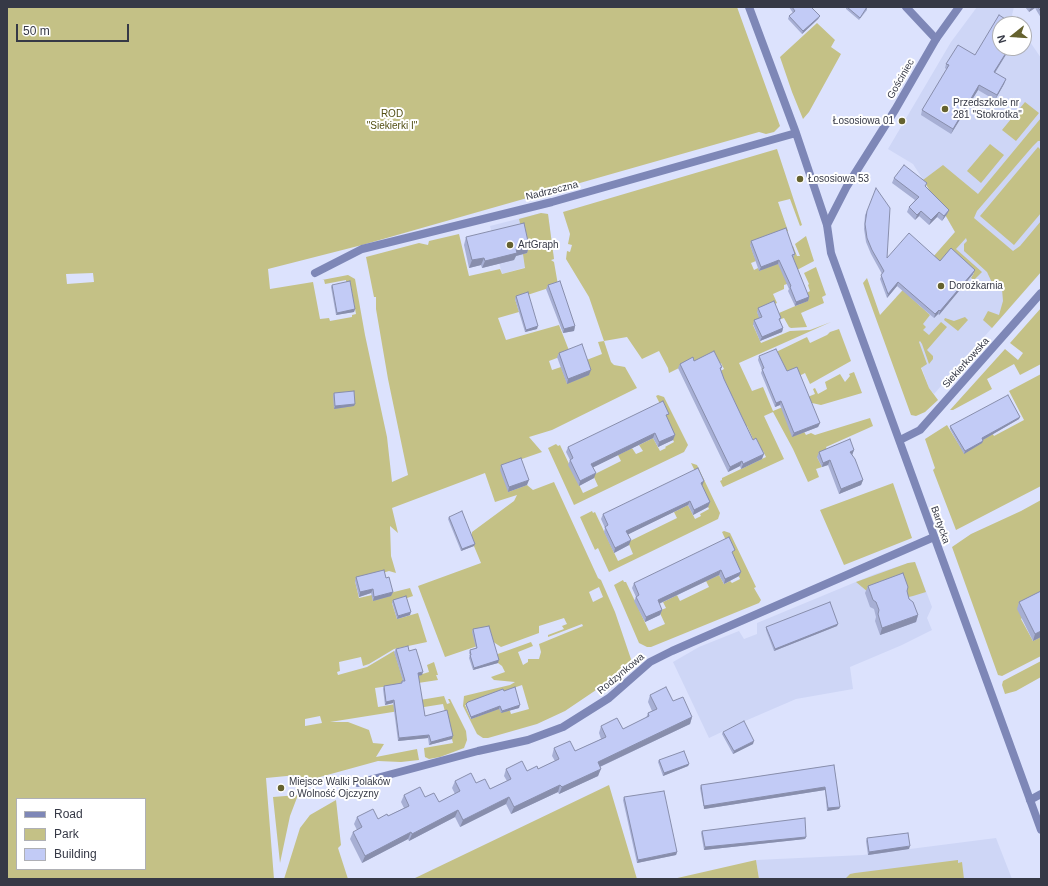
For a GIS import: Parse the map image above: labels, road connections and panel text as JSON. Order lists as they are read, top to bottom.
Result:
{
  "streets": {
    "street": [
      "Gościniec",
      "Nadrzeczna",
      "Siekierkowska",
      "Bartycka",
      "Rodzynkowa"
    ]
  },
  "crossings": [
    ["Gościniec", "Bartycka"],
    ["Siekierkowska", "Bartycka"],
    ["Bartycka", "Rodzynkowa"]
  ],
  "parks": ["ROD \"Siekierki I\""],
  "places": [
    "Przedszkole nr 281 \"Stokrotka\"",
    "Łososiowa 01",
    "Łososiowa 53",
    "ArtGraph",
    "Dorożkarnia",
    "Miejsce Walki Polaków o Wolność Ojczyzny"
  ],
  "legend": ["Road", "Park", "Building"],
  "scale_bar": "50 m",
  "north": "left"
}
